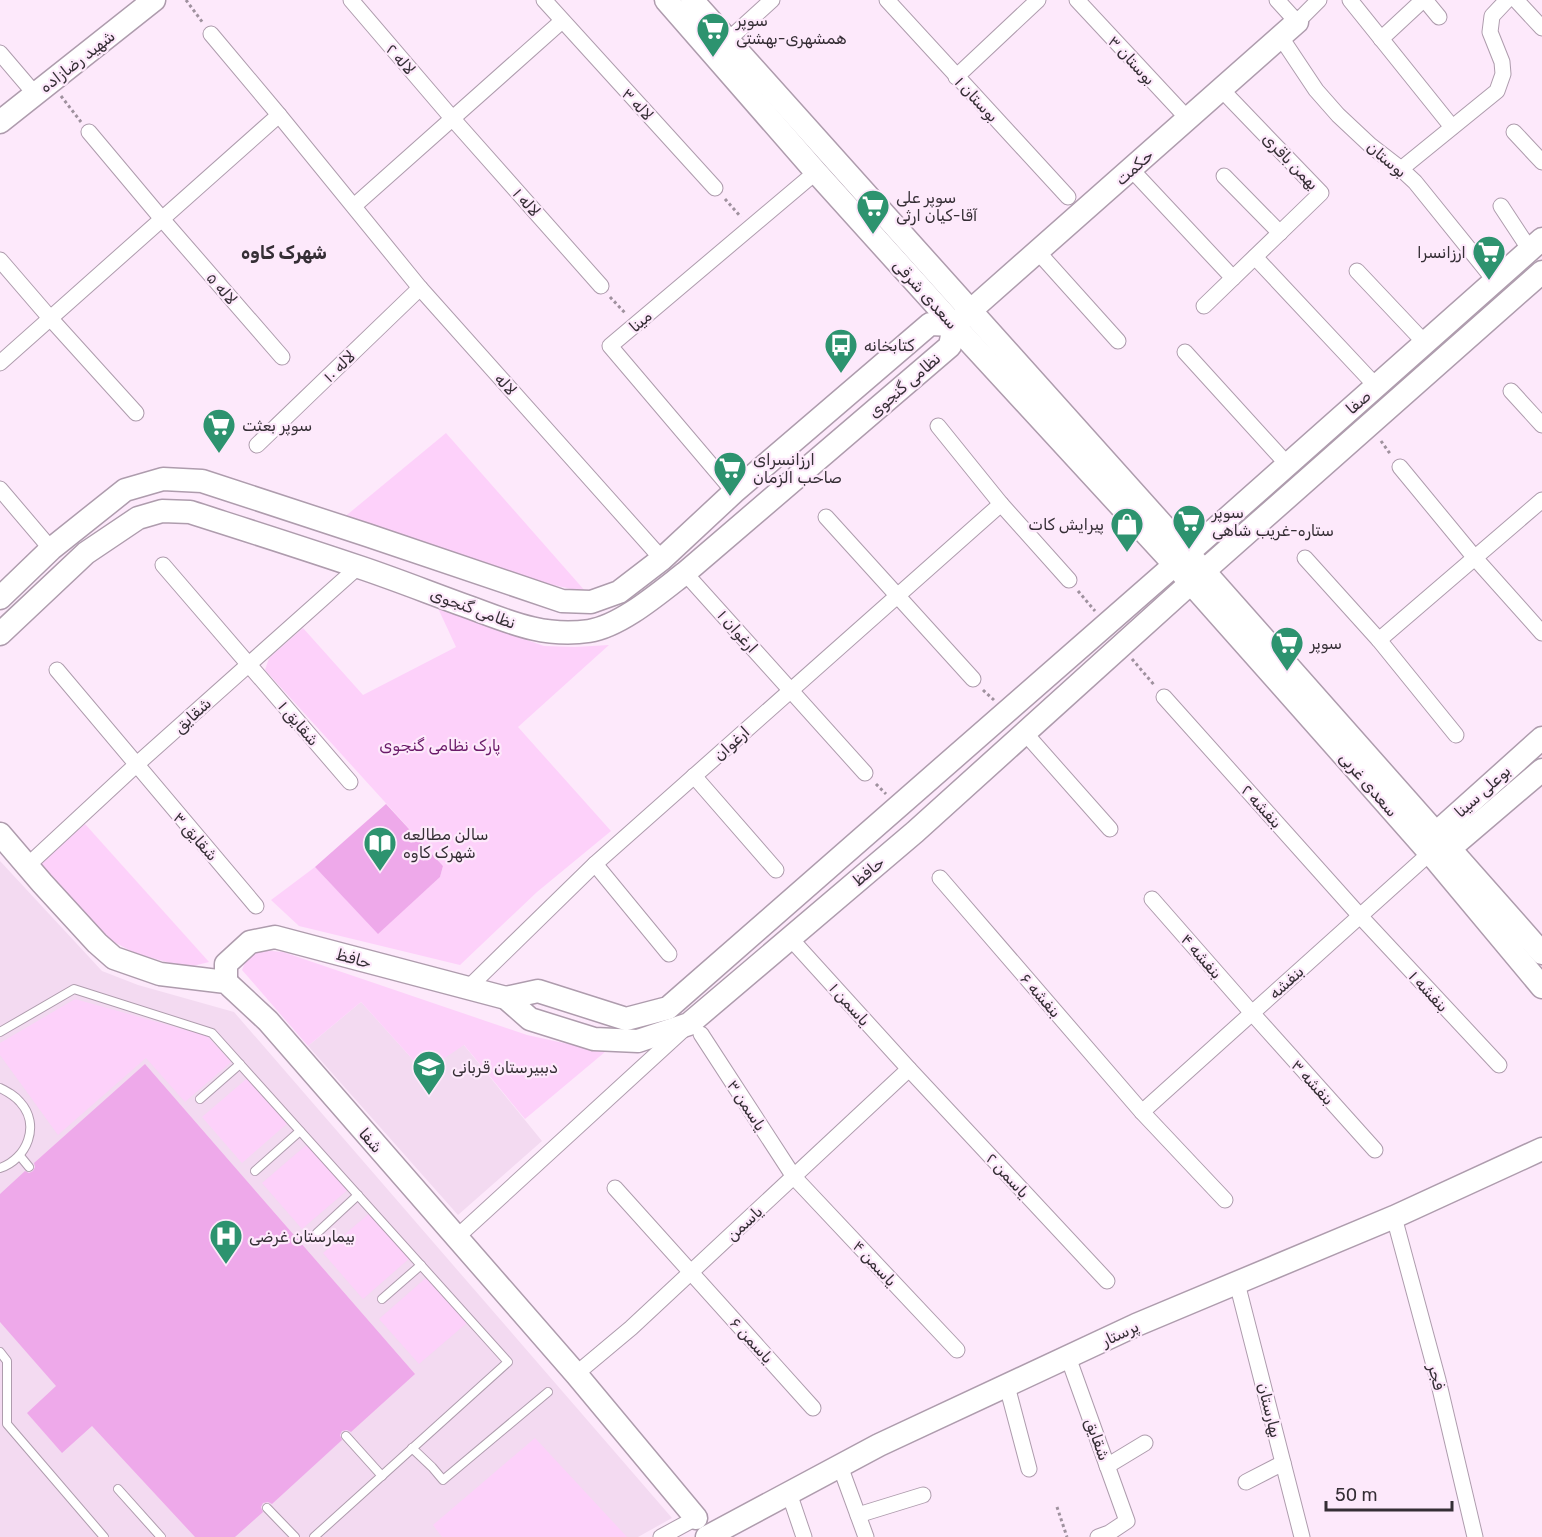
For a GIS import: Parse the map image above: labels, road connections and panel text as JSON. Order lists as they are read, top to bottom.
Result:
{
  "streets": {
    "street": [
      "لاله ۲",
      "بوستان ۳",
      "شهید رضازاده",
      "بوستان ۱",
      "لاله ۳",
      "بوستان",
      "بهمن باقری",
      "حکمت",
      "لاله ۱",
      "لاله ۵",
      "سعدی شرقی",
      "مینا",
      "لاله ۱۰",
      "لاله",
      "نظامی گنجوی",
      "صفا",
      "ارغوان ۱",
      "شقایق",
      "شقایق ۱",
      "ارغوان",
      "سعدی غربی",
      "بوعلی سینا",
      "بنفشه ۲",
      "شقایق ۳",
      "حافظ",
      "بنفشه ۴",
      "بنفشه",
      "بنفشه ۱",
      "بنفشه ۶",
      "یاسمن ۱",
      "بنفشه ۳",
      "یاسمن ۳",
      "شفا",
      "یاسمن ۲",
      "یاسمن",
      "یاسمن ۴",
      "پرستار",
      "یاسمن ۶",
      "فجر",
      "بهارستان"
    ]
  },
  "crossings": [
    ["لاله ۲", "لاله ۱"],
    ["بوستان ۳", "حکمت"],
    ["بوستان", "حکمت"],
    ["بوستان", "صفا"],
    ["بهمن باقری", "حکمت"],
    ["حکمت", "سعدی شرقی"],
    ["حکمت", "نظامی گنجوی"],
    ["سعدی شرقی", "مینا"],
    ["سعدی شرقی", "نظامی گنجوی"],
    ["سعدی شرقی", "صفا"],
    ["سعدی شرقی", "سعدی غربی"],
    ["سعدی شرقی", "حافظ"],
    ["مینا", "نظامی گنجوی"],
    ["لاله ۱۰", "لاله"],
    ["لاله", "نظامی گنجوی"],
    ["نظامی گنجوی", "ارغوان ۱"],
    ["نظامی گنجوی", "شقایق"],
    ["صفا", "سعدی غربی"],
    ["صفا", "حافظ"],
    ["ارغوان ۱", "ارغوان"],
    ["شقایق", "شقایق ۱"],
    ["شقایق", "شقایق ۳"],
    ["شقایق", "پرستار"],
    ["ارغوان", "حافظ"],
    ["سعدی غربی", "بوعلی سینا"],
    ["سعدی غربی", "حافظ"],
    ["سعدی غربی", "بنفشه"],
    ["بوعلی سینا", "بنفشه"],
    ["بنفشه ۲", "بنفشه"],
    ["بنفشه ۲", "بنفشه ۱"],
    ["حافظ", "یاسمن ۱"],
    ["حافظ", "یاسمن ۳"],
    ["حافظ", "شفا"],
    ["بنفشه ۴", "بنفشه"],
    ["بنفشه ۴", "بنفشه ۳"],
    ["بنفشه", "بنفشه ۱"],
    ["بنفشه", "بنفشه ۶"],
    ["بنفشه", "بنفشه ۳"],
    ["یاسمن ۱", "یاسمن ۲"],
    ["یاسمن ۱", "یاسمن"],
    ["یاسمن ۳", "یاسمن"],
    ["یاسمن ۳", "یاسمن ۴"],
    ["شفا", "یاسمن"],
    ["شفا", "پرستار"],
    ["یاسمن ۲", "یاسمن"],
    ["یاسمن", "یاسمن ۴"],
    ["یاسمن", "یاسمن ۶"],
    ["پرستار", "فجر"],
    ["پرستار", "بهارستان"]
  ],
  "districts": ["شهرک کاوه"],
  "parks": ["پارک نظامی گنجوی"],
  "places": {
    "supermarket": [
      "سوپر همشهری-بهشتی",
      "سوپر علی آقا-کیان ارثی",
      "ارزانسرا",
      "سوپر بعثت",
      "ارزانسرای صاحب الزمان",
      "سوپر ستاره-غریب شاهی",
      "سوپر"
    ],
    "bus stop": ["کتابخانه"],
    "shop": ["پیرایش کات"],
    "library": ["سالن مطالعه شهرک کاوه"],
    "school or university": ["دببیرستان قربانی"],
    "hospital": ["بیمارستان غرضی"]
  },
  "scale_bar": "50 m"
}
